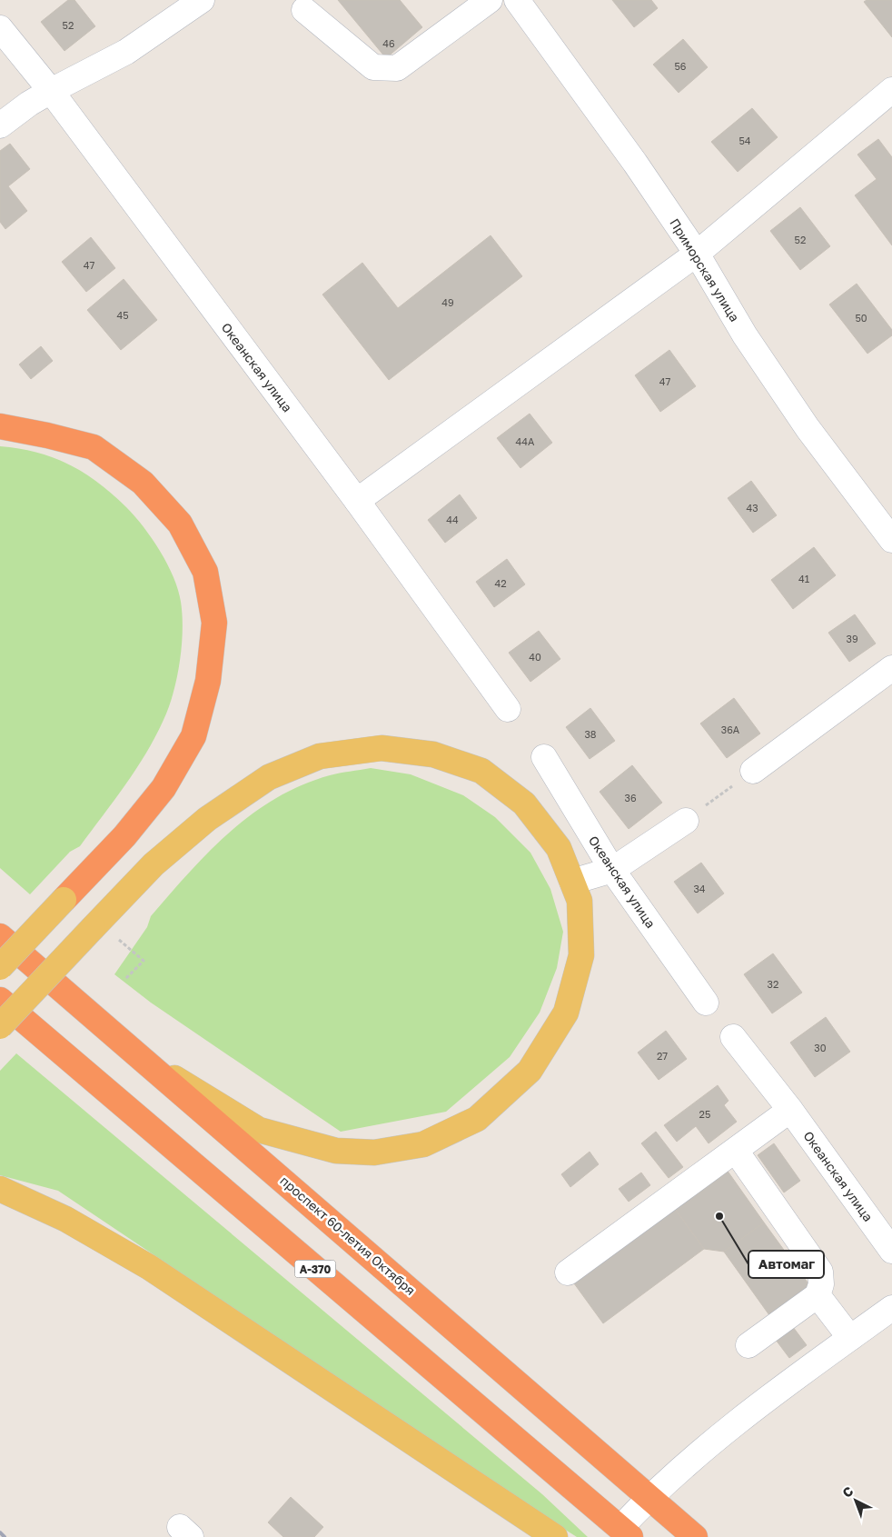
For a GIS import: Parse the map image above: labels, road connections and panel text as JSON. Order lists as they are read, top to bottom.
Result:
{
  "streets": {
    "highway": ["проспект 60-летия Октября", "А-370"],
    "street": ["Приморская улица", "Океанская улица"]
  },
  "places": ["Автомаг"],
  "house_numbers": [
    "52",
    "46",
    "56",
    "54",
    "52",
    "47",
    "49",
    "45",
    "50",
    "47",
    "44А",
    "43",
    "44",
    "41",
    "42",
    "39",
    "40",
    "36А",
    "38",
    "36",
    "34",
    "32",
    "30",
    "27",
    "25"
  ],
  "north": "top left"
}
